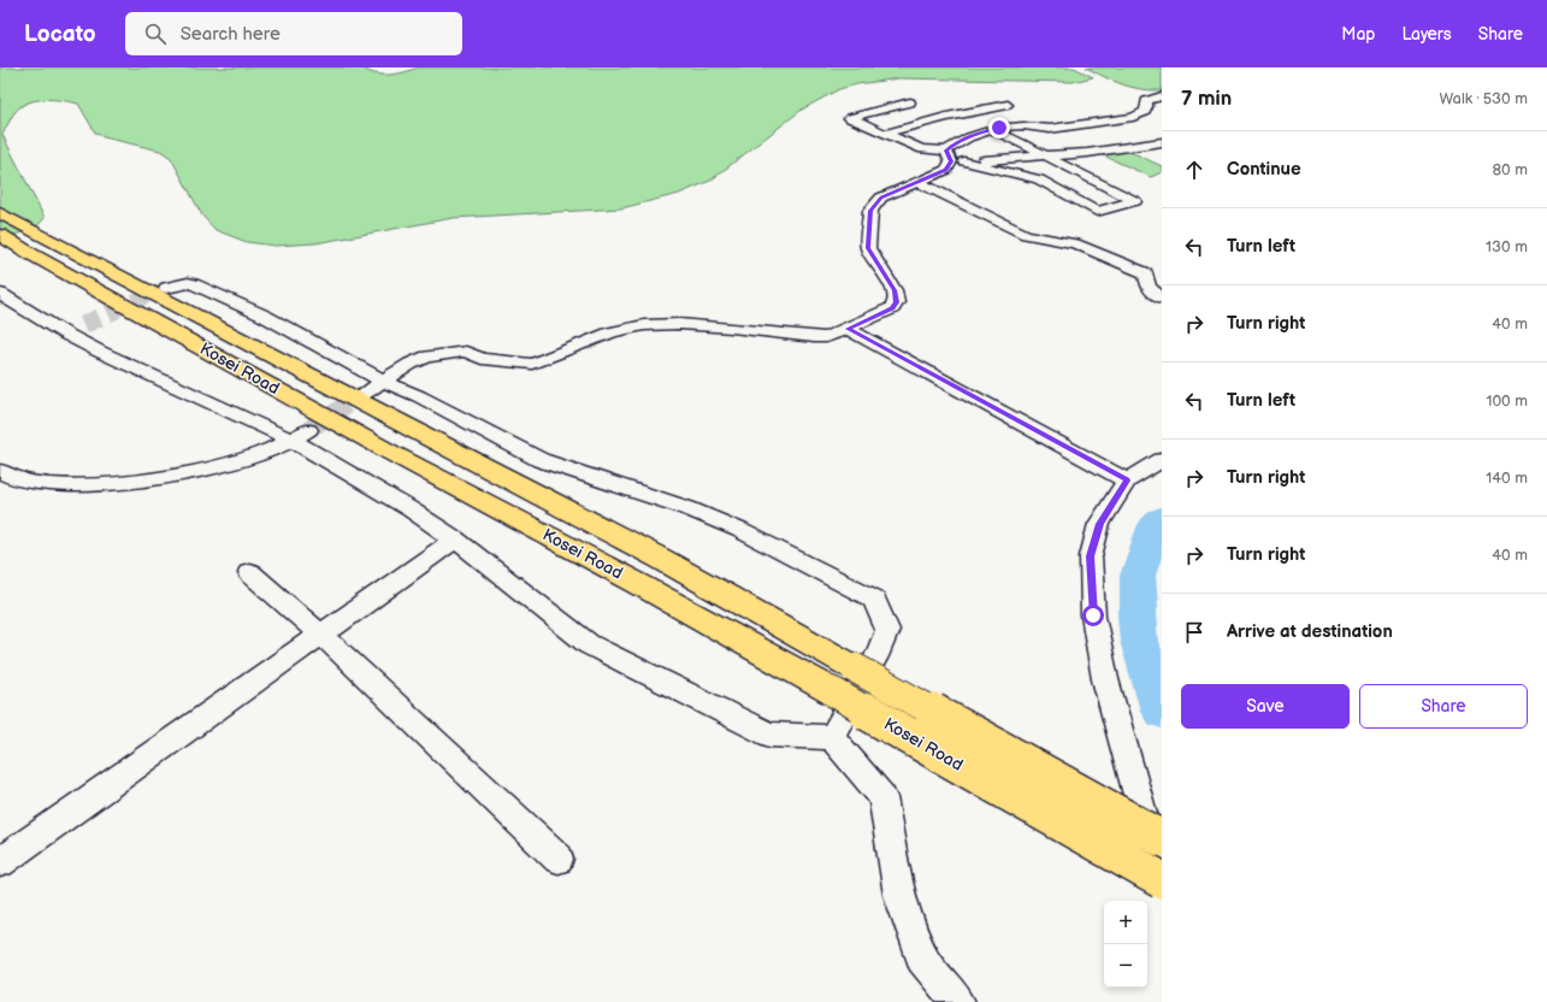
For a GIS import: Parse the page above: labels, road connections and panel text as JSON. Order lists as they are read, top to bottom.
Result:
{
  "streets": {
    "highway": ["Kosei Road"]
  },
  "page": {
    "header": "Locato",
    "search": "Search here",
    "nav": ["Map", "Layers", "Share"],
    "heading": ["7 min", "Walk · 530 m"],
    "list": [
      ["Continue", "80 m"],
      ["Turn left", "130 m"],
      ["Turn right", "40 m"],
      ["Turn left", "100 m"],
      ["Turn right", "140 m"],
      ["Turn right", "40 m"],
      "Arrive at destination"
    ],
    "buttons": ["Save", "Share"],
    "map_buttons": ["+", "−"]
  }
}
